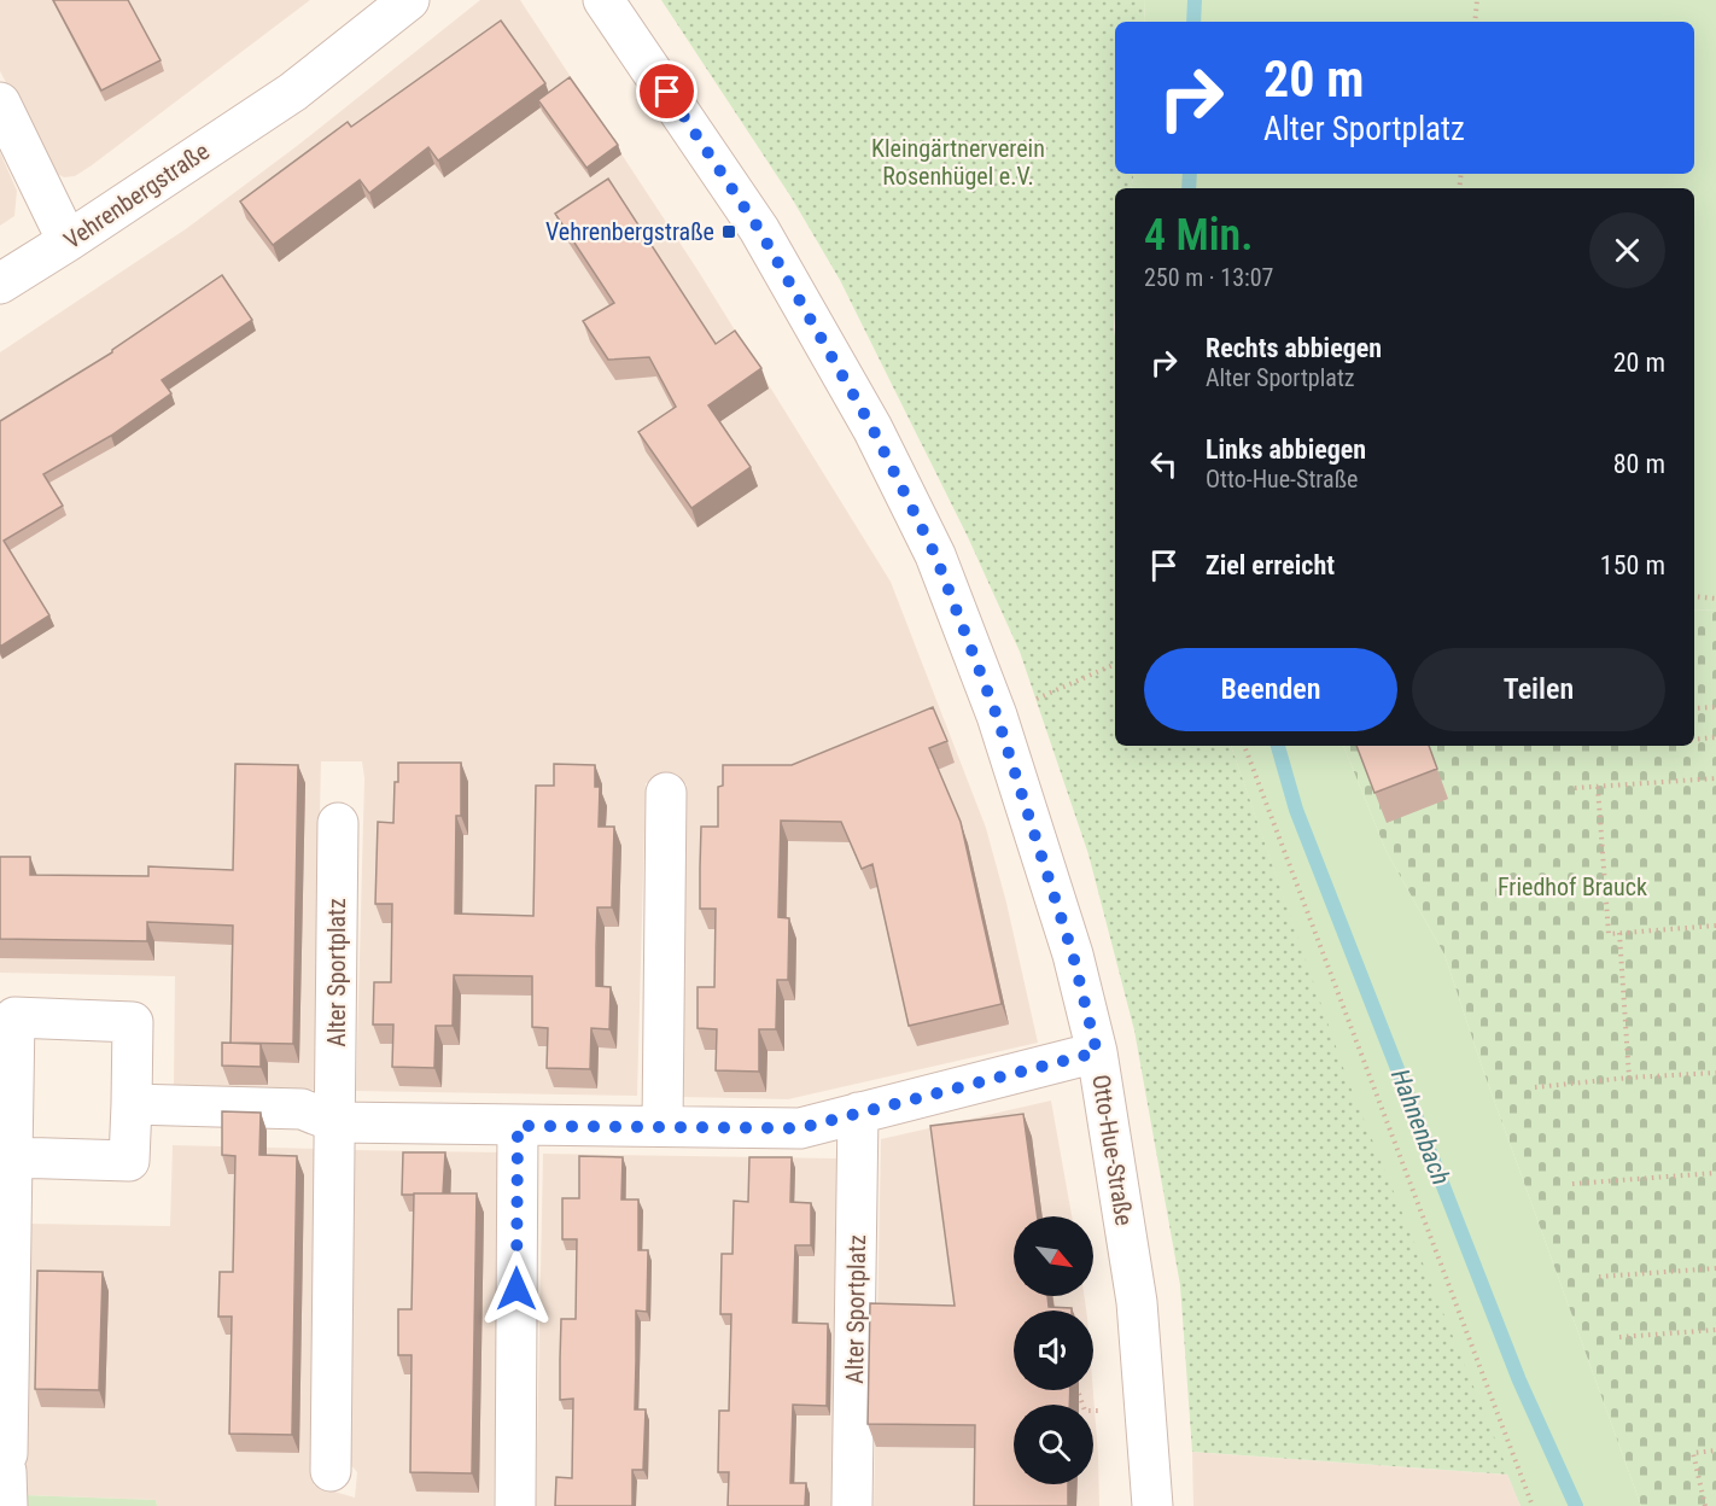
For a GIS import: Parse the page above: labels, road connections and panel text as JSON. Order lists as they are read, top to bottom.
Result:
{
  "streets": {
    "street": ["Vehrenbergstraße", "Alter Sportplatz", "Otto-Hue-Straße"]
  },
  "water": ["Hahnenbach"],
  "parks": ["Kleingärtnerverein Rosenhügel e.V.", "Friedhof Brauck"],
  "places": {
    "transit": ["Vehrenbergstraße"]
  },
  "north": "bottom right",
  "page": {
    "turn": ["20 m", "Alter Sportplatz"],
    "heading": ["4 Min.", "250 m · 13:07"],
    "list": [
      {
        "name": "Rechts abbiegen",
        "note": "Alter Sportplatz",
        "value": "20 m"
      },
      {
        "name": "Links abbiegen",
        "note": "Otto-Hue-Straße",
        "value": "80 m"
      },
      {
        "name": "Ziel erreicht",
        "value": "150 m"
      }
    ],
    "buttons": ["Beenden", "Teilen"]
  }
}
